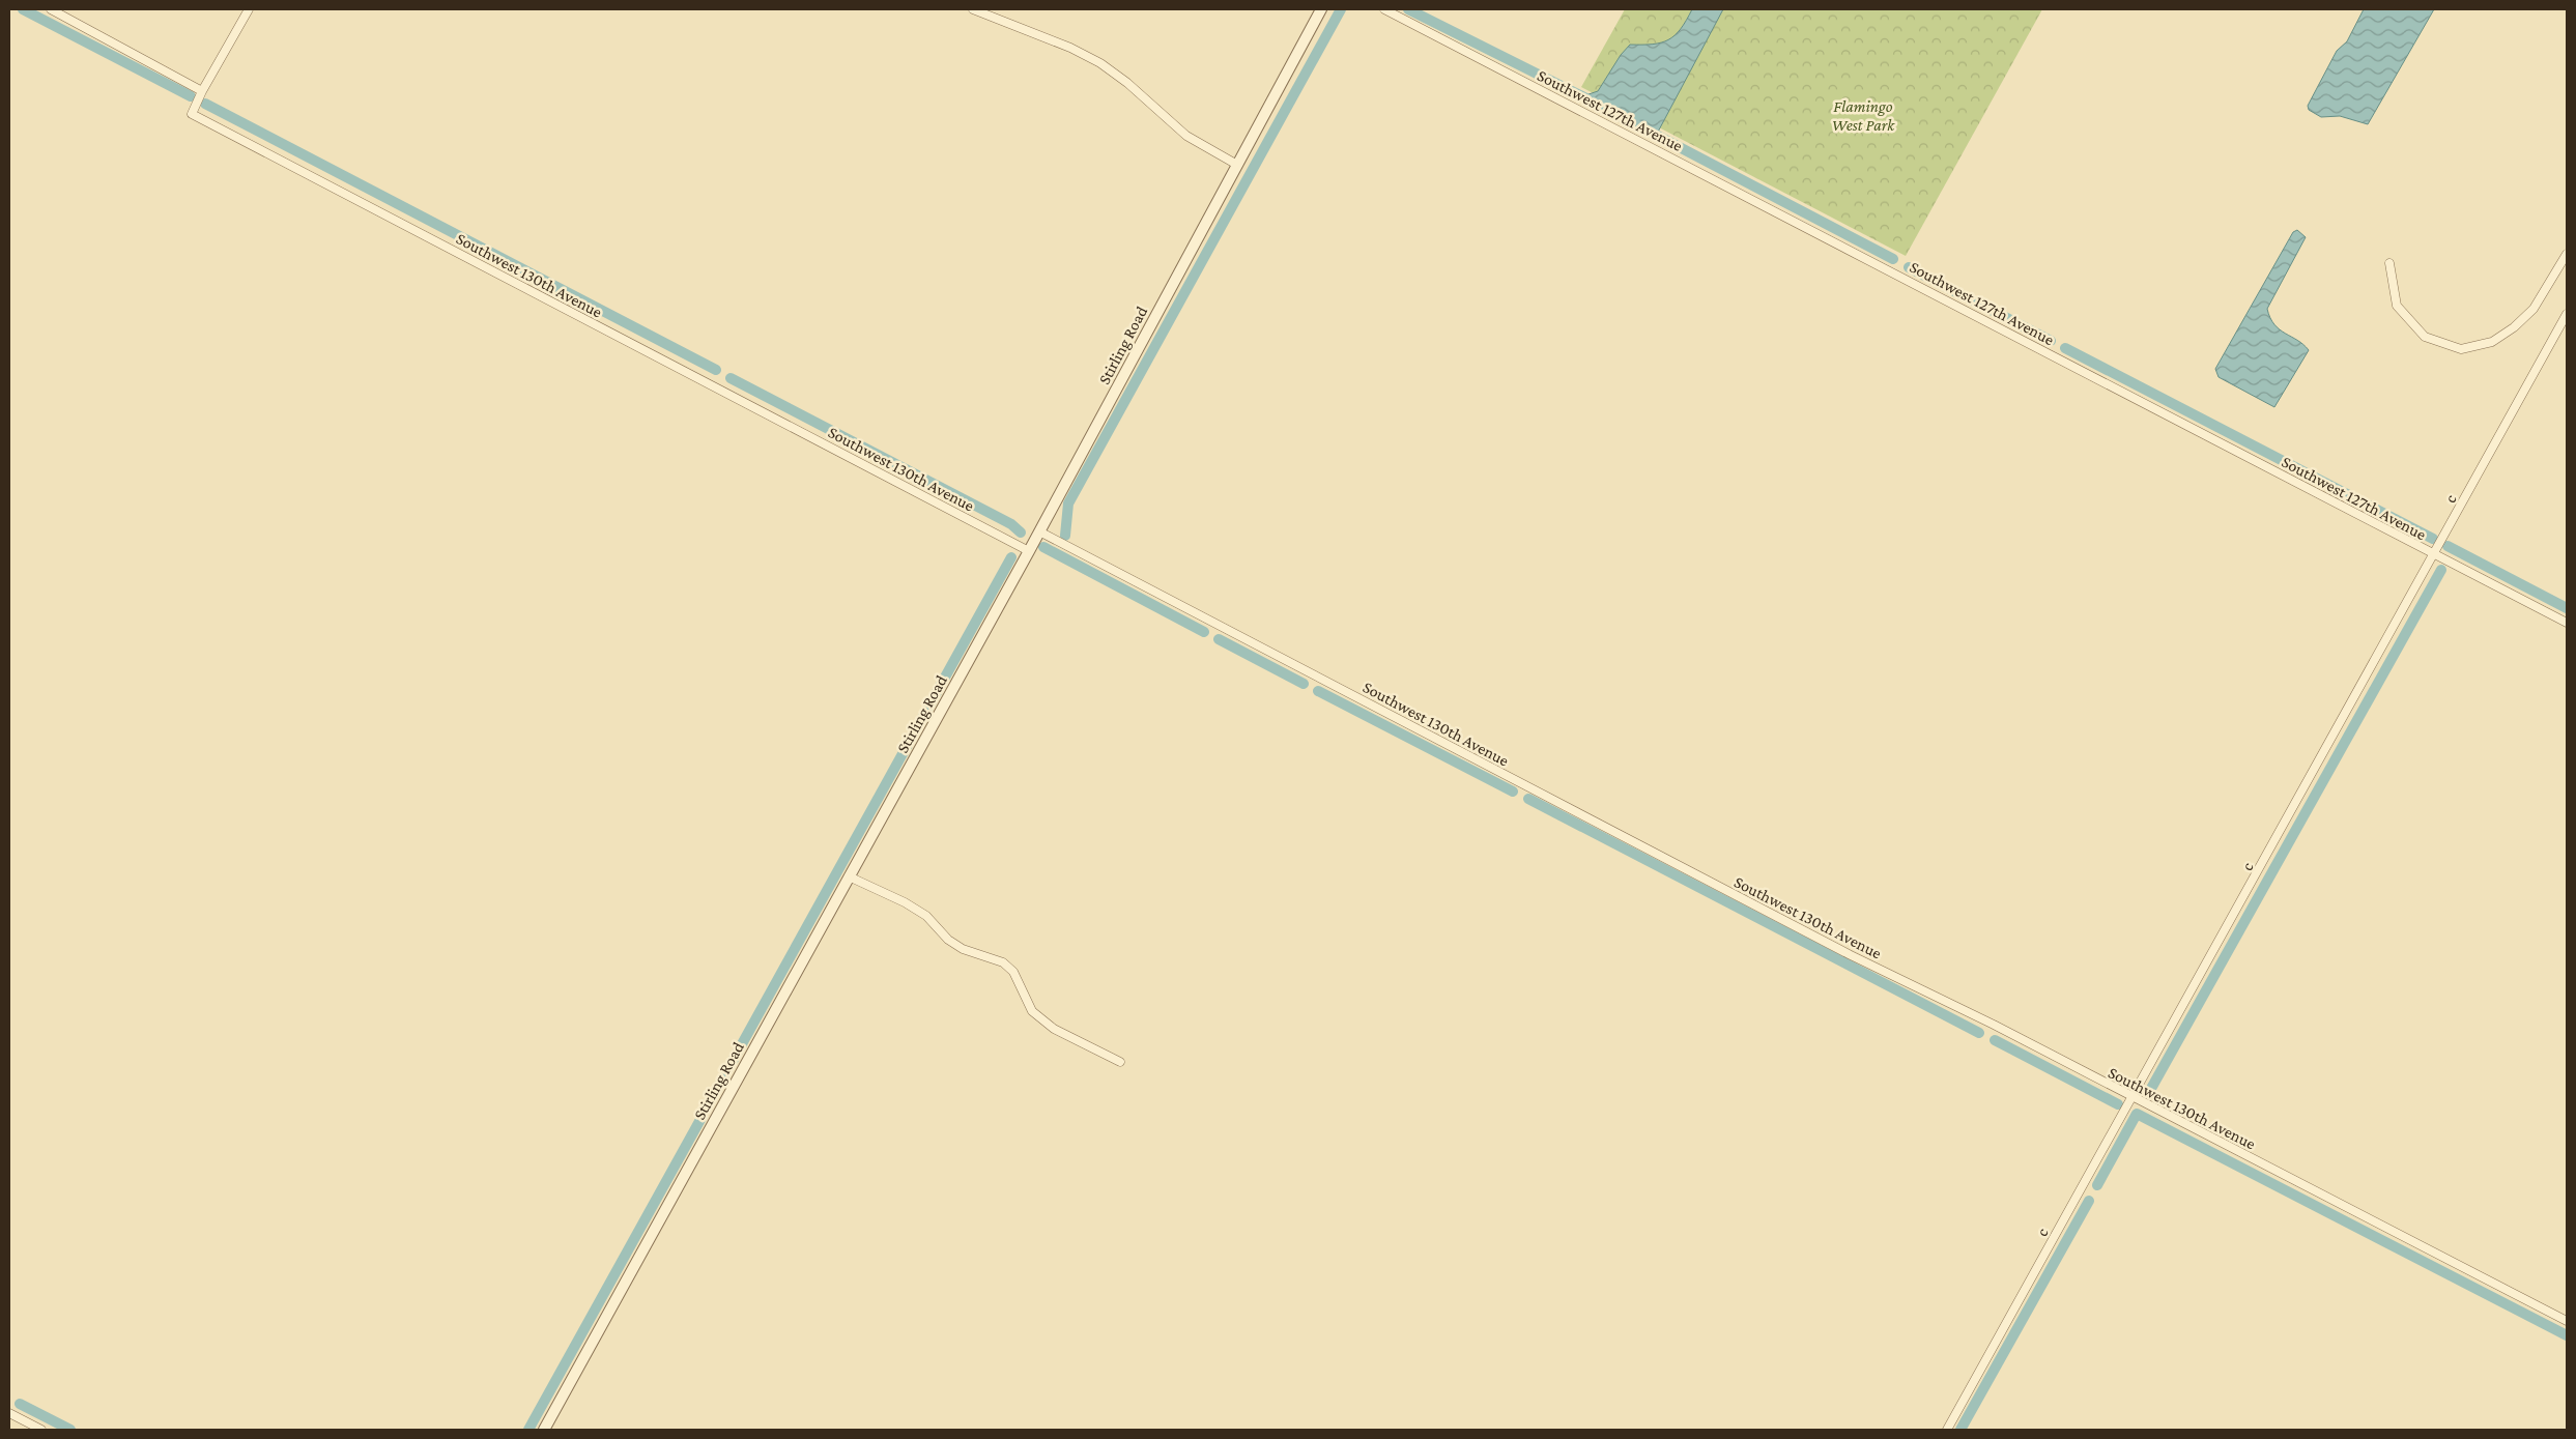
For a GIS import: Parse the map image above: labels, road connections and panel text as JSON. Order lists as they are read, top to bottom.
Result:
{
  "streets": {
    "street": [
      "Southwest 127th Avenue",
      "Southwest 130th Avenue",
      "Stirling Road",
      "c"
    ]
  },
  "crossings": [
    ["Southwest 127th Avenue", "c"],
    ["Southwest 130th Avenue", "Stirling Road"],
    ["Southwest 130th Avenue", "c"]
  ],
  "parks": ["Flamingo West Park"]
}
